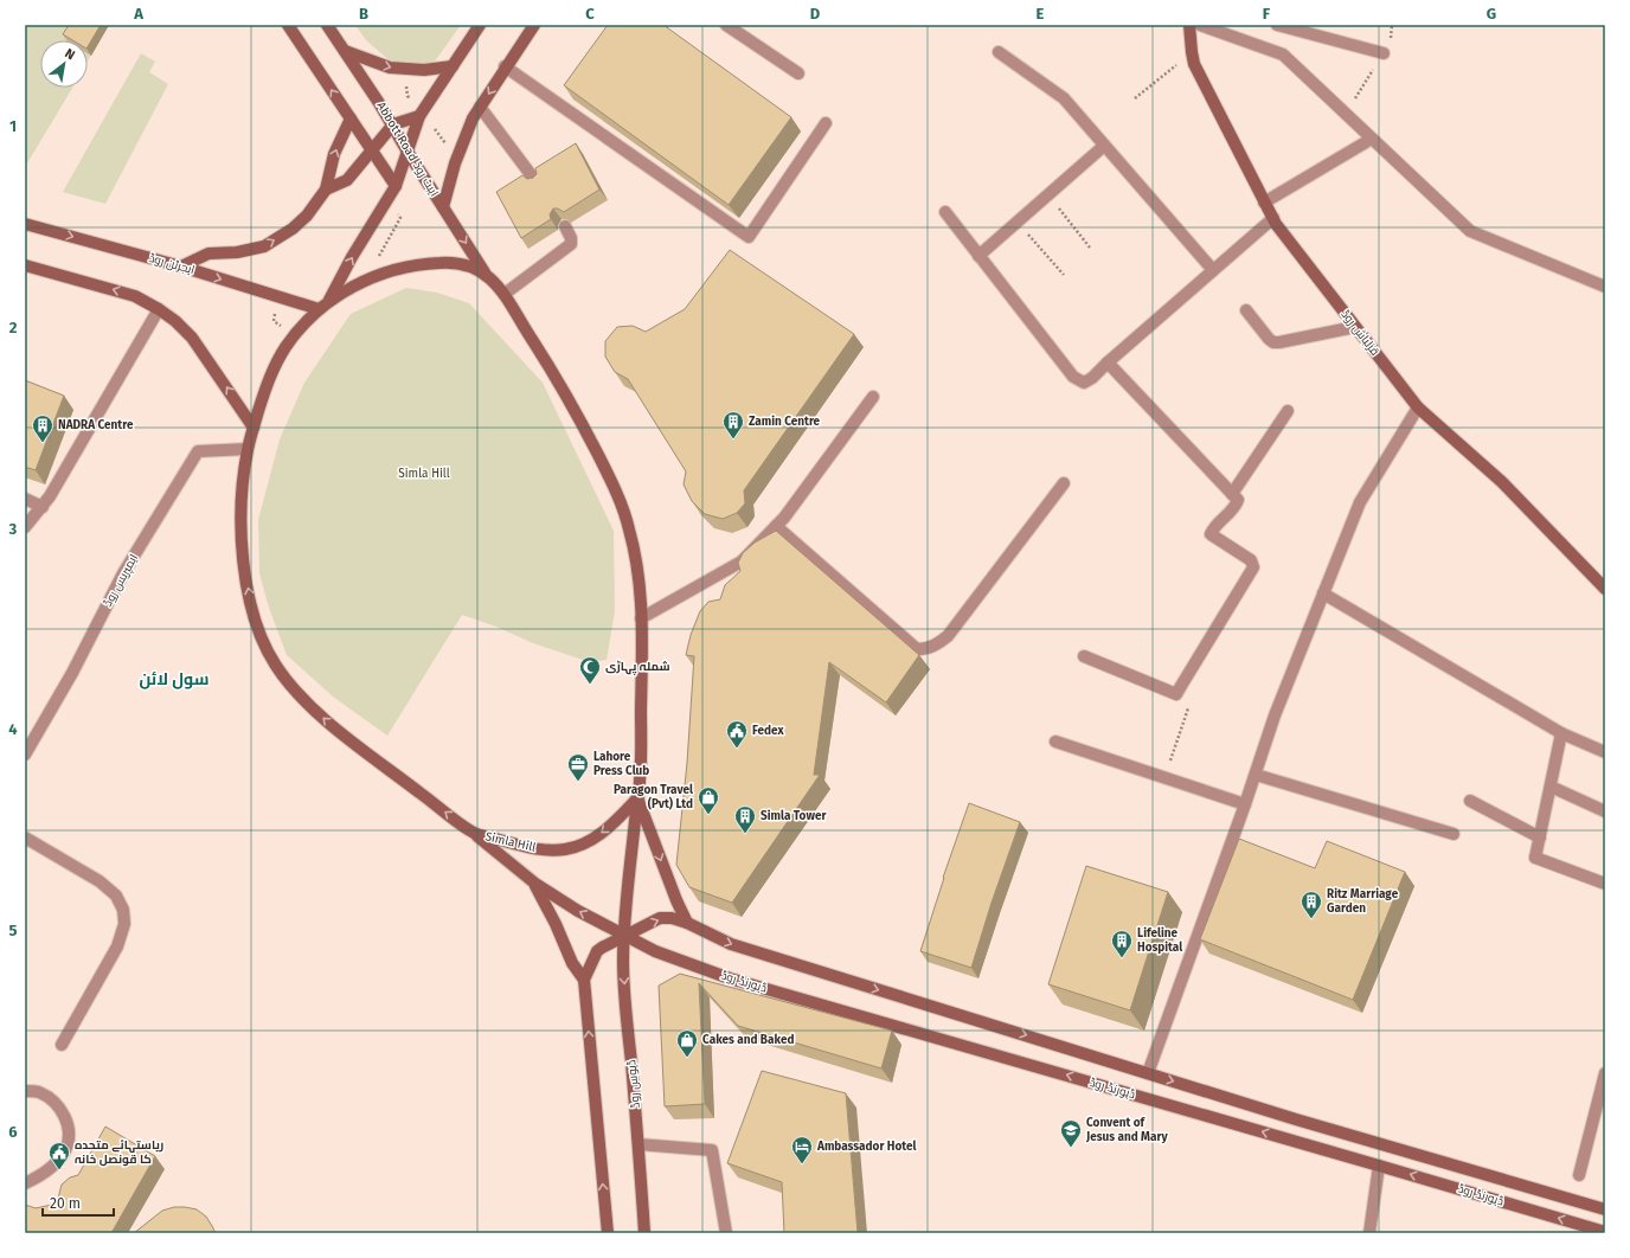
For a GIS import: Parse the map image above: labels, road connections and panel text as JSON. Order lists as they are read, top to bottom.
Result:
{
  "streets": {
    "main road": [
      "Abbott Road ایبٹ روڈ",
      "ایجرٹن روڈ",
      "قزلباش روڈ",
      "Simla Hill",
      "ڈیورنڈ روڈ",
      "ڈیوس روڈ"
    ],
    "street": ["ایمپریس روڈ"]
  },
  "crossings": [
    ["Abbott Road ایبٹ روڈ", "Simla Hill"],
    ["ایجرٹن روڈ", "Simla Hill"],
    ["ایمپریس روڈ", "Simla Hill"],
    ["Simla Hill", "ڈیورنڈ روڈ"],
    ["Simla Hill", "ڈیوس روڈ"],
    ["ڈیورنڈ روڈ", "ڈیوس روڈ"]
  ],
  "districts": ["سول لائن"],
  "parks": ["Simla Hill"],
  "places": {
    "building": [
      "Zamin Centre",
      "NADRA Centre",
      "Simla Tower",
      "Ritz Marriage Garden",
      "Lifeline Hospital"
    ],
    "mosque": ["شملہ پہاڑی"],
    "public building": ["Fedex", "ریاستہائے متحدہ کا قونصل خانہ"],
    "office": ["Lahore Press Club"],
    "shop": ["Paragon Travel (Pvt) Ltd", "Cakes and Baked"],
    "school or university": ["Convent of Jesus and Mary"],
    "hotel": ["Ambassador Hotel"]
  },
  "scale_bar": "20 m",
  "north": "top right",
  "grid": {
    "columns": [
      "A",
      "B",
      "C",
      "D",
      "E",
      "F",
      "G"
    ],
    "rows": [
      "1",
      "2",
      "3",
      "4",
      "5",
      "6"
    ]
  }
}
